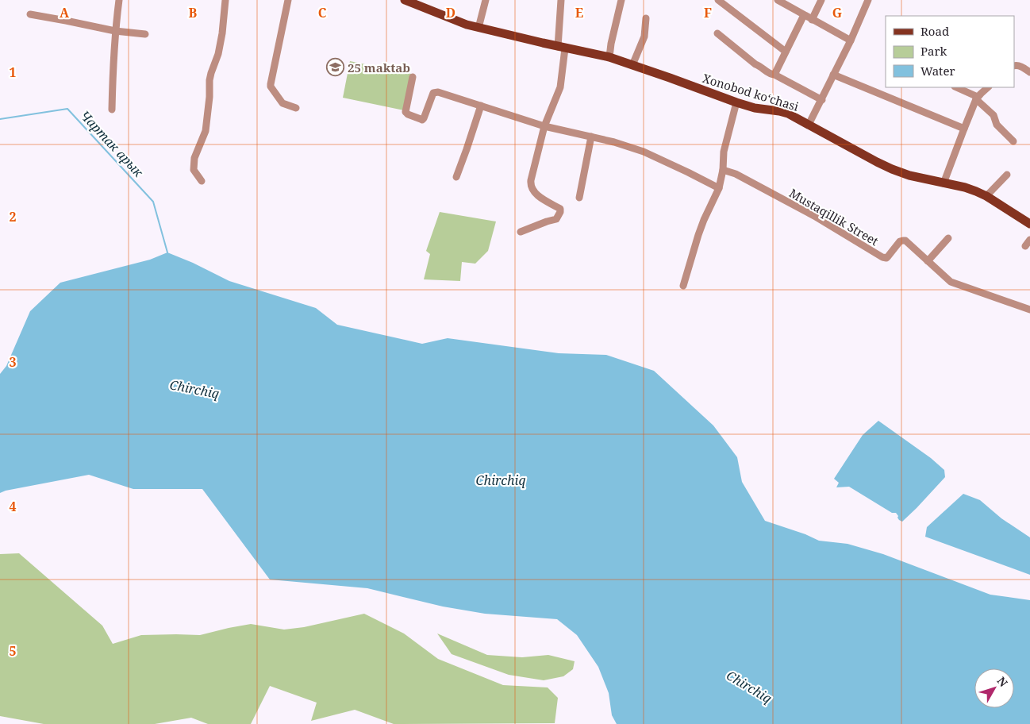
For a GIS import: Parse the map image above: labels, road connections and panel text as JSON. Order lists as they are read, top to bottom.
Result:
{
  "streets": {
    "main road": ["Xonobod koʻchasi"],
    "street": ["Mustaqillik Street"]
  },
  "water": ["Чартак арык", "Chirchiq"],
  "places": {
    "school or university": ["25 maktab"]
  },
  "legend": ["Road", "Park", "Water"],
  "north": "top right",
  "grid": {
    "columns": [
      "A",
      "B",
      "C",
      "D",
      "E",
      "F",
      "G"
    ],
    "rows": [
      "1",
      "2",
      "3",
      "4",
      "5"
    ]
  }
}
